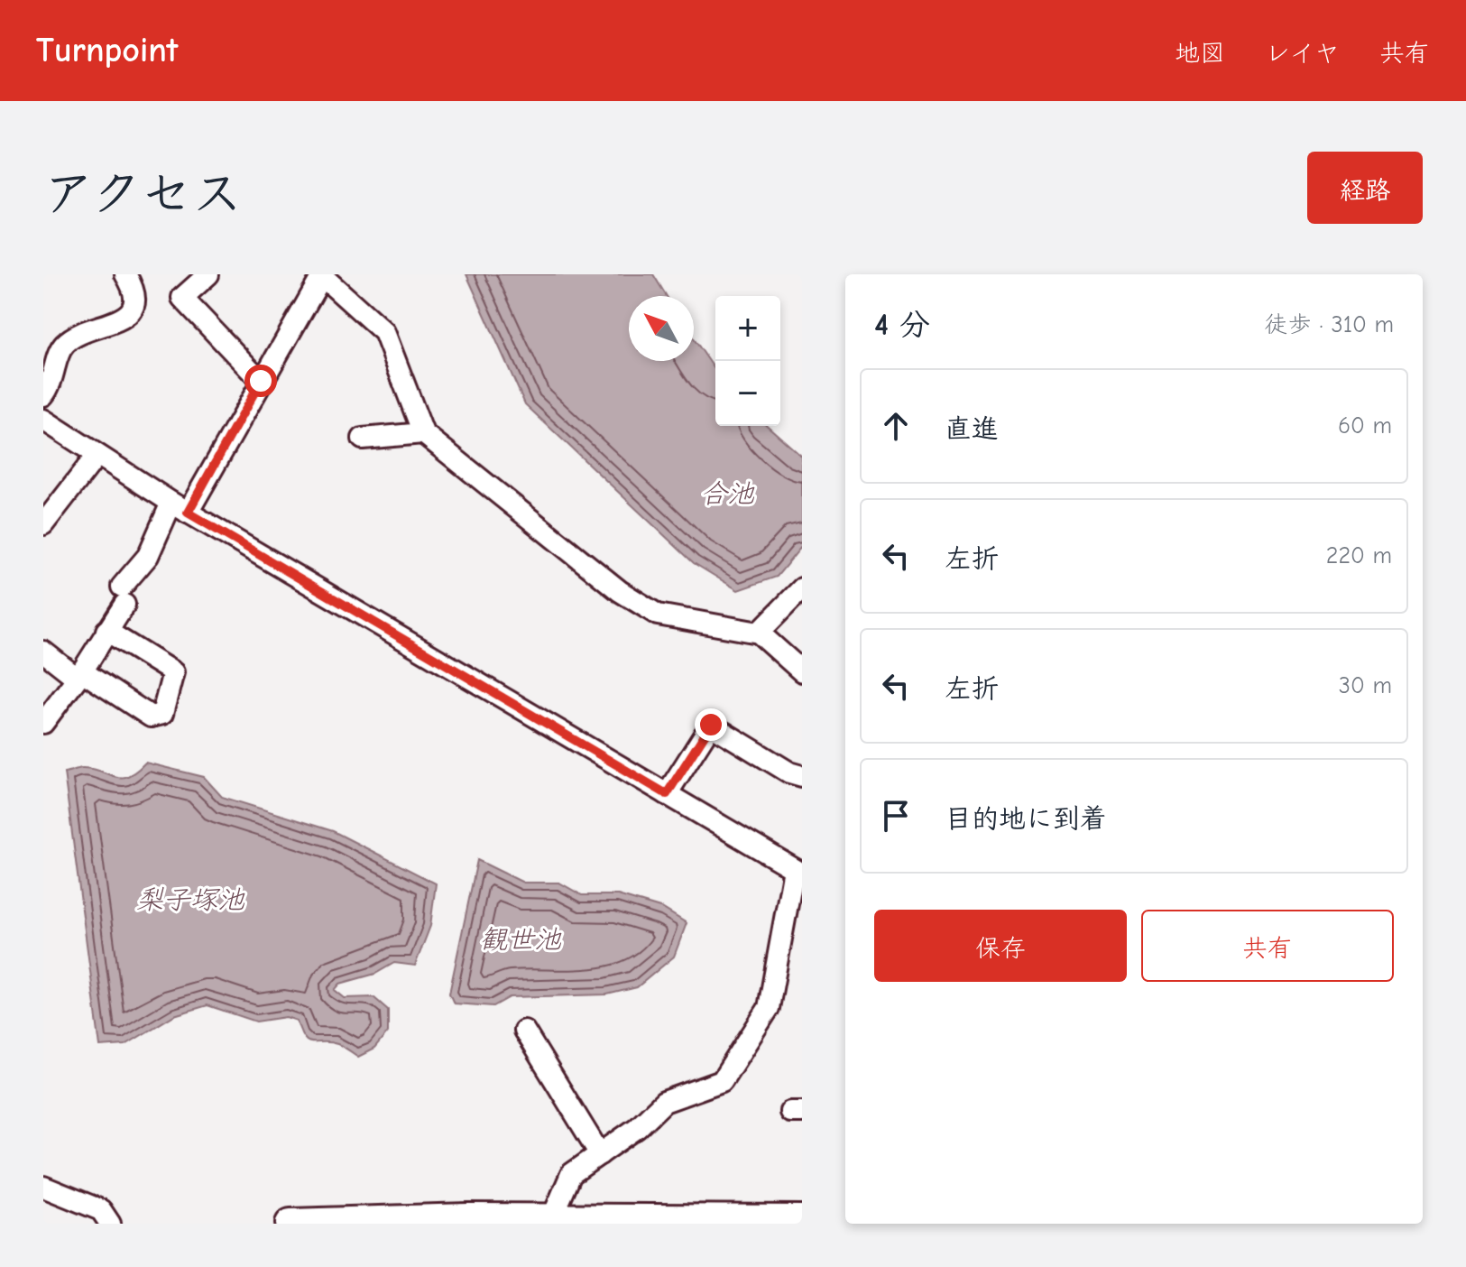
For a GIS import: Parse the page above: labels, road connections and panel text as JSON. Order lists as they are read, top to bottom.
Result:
{
  "water": ["合池", "梨子塚池", "観世池"],
  "north": "top left",
  "page": {
    "header": "Turnpoint",
    "nav": ["地図", "レイヤ", "共有"],
    "title": "アクセス",
    "buttons": [
      "経路",
      ["保存", "共有"]
    ],
    "heading": ["4 分", "徒歩 · 310 m"],
    "map_buttons": ["+", "−"],
    "list": [
      ["直進", "60 m"],
      ["左折", "220 m"],
      ["左折", "30 m"],
      "目的地に到着"
    ]
  }
}
